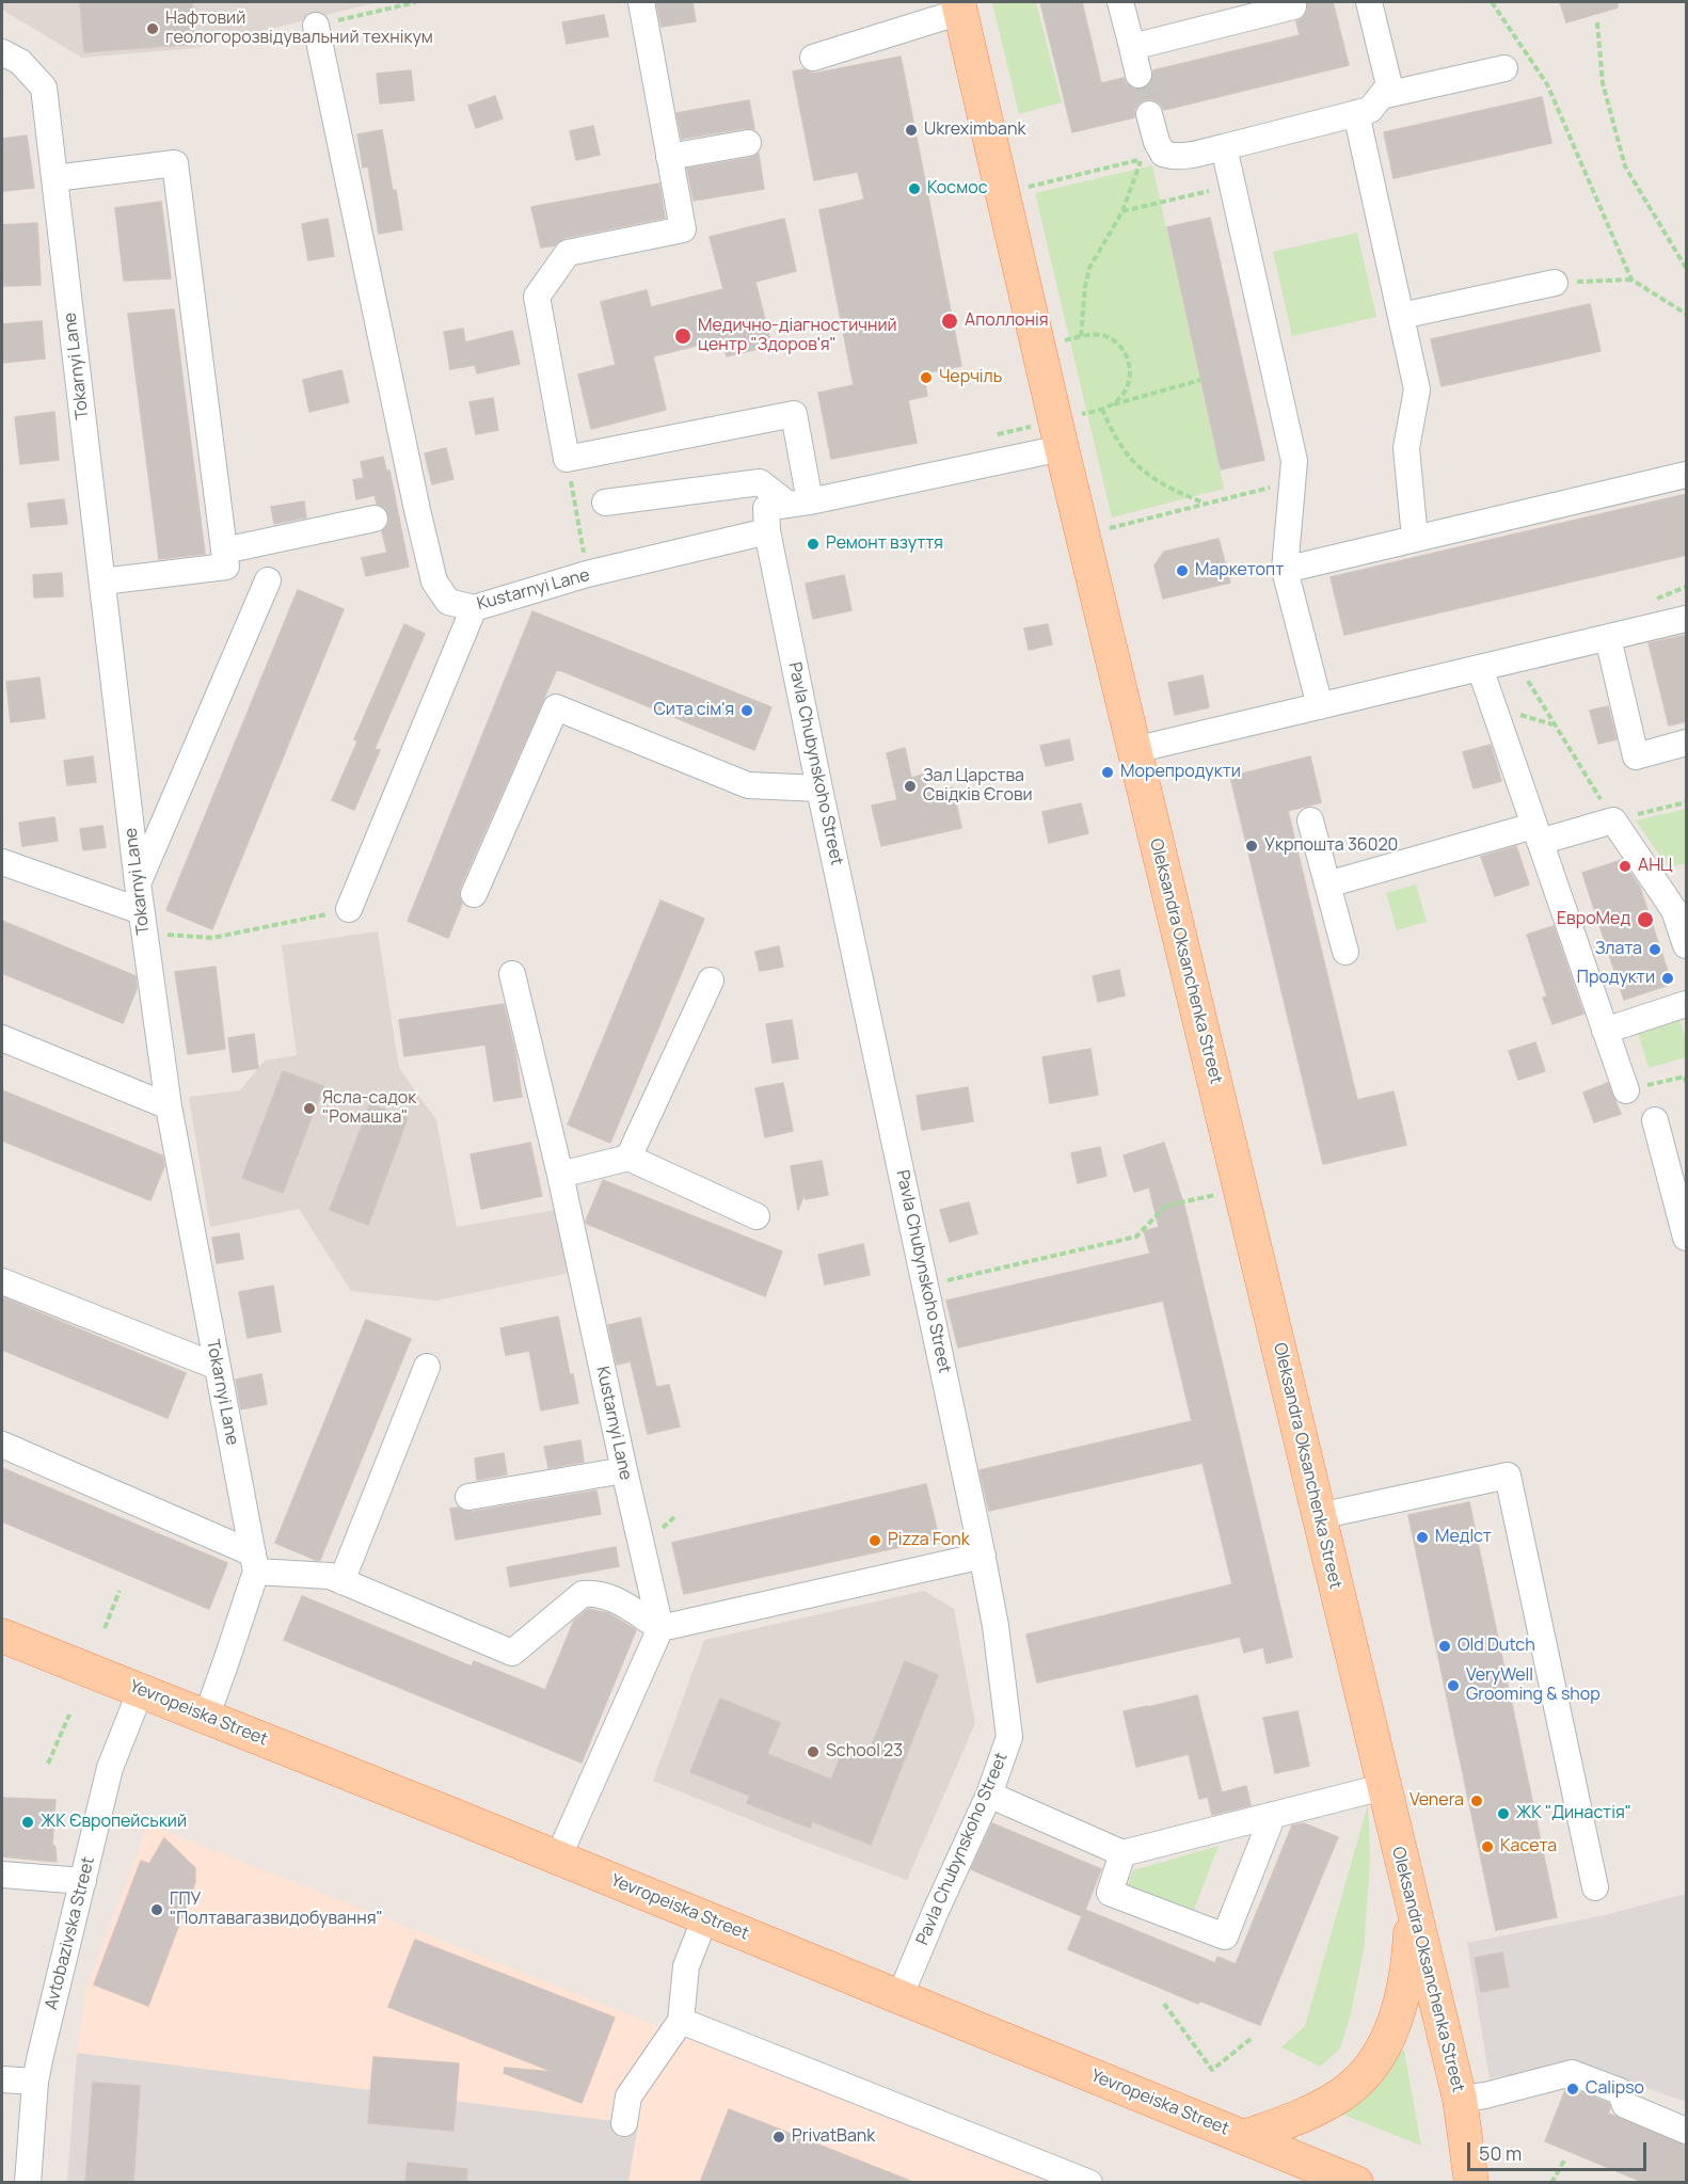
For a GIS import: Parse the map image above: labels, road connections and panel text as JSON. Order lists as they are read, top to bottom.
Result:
{
  "streets": {
    "main road": ["Oleksandra Oksanchenka Street", "Yevropeiska Street"],
    "street": [
      "Tokarnyi Lane",
      "Kustarnyi Lane",
      "Pavla Chubynskoho Street",
      "Avtobazivska Street"
    ]
  },
  "crossings": [
    ["Tokarnyi Lane", "Yevropeiska Street"],
    ["Kustarnyi Lane", "Pavla Chubynskoho Street"],
    ["Pavla Chubynskoho Street", "Yevropeiska Street"],
    ["Yevropeiska Street", "Avtobazivska Street"]
  ],
  "places": [
    "Нафтовий геологорозвідувальний технікум",
    "Ukreximbank",
    "Космос",
    "Аполлонія",
    "Медично-діагностичний центр \"Здоров'я\"",
    "Черчіль",
    "Ремонт взуття",
    "Маркетопт",
    "Сита сім'я",
    "Морепродукти",
    "Зал Царства Cвідків Єгови",
    "Укрпошта 36020",
    "АНЦ",
    "ЕвроМед",
    "Злата",
    "Продукти",
    "Ясла-садок \"Ромашка\"",
    "МедІст",
    "Pizza Fonk",
    "Old Dutch",
    "VeryWell Grooming & shop",
    "School 23",
    "Venera",
    "ЖК \"Династія\"",
    "ЖК Європейський",
    "Касета",
    "ГПУ \"Полтавагазвидобування\"",
    "Calipso",
    "PrivatBank"
  ],
  "scale_bar": "50 m"
}
